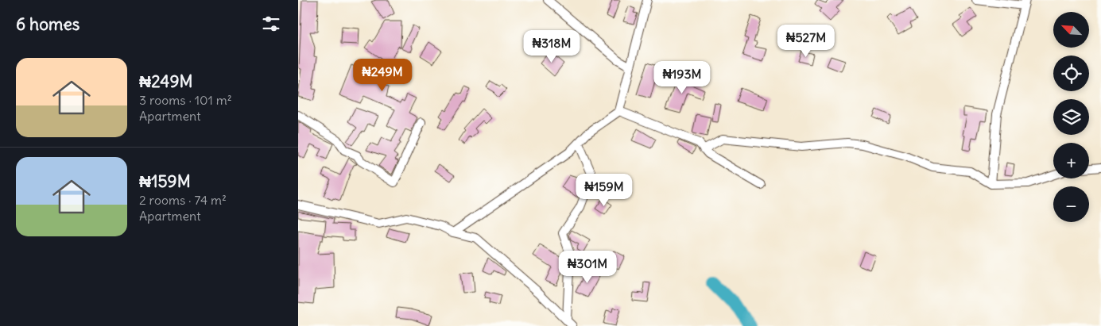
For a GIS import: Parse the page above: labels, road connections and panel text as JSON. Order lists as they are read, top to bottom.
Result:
{
  "north": "top left",
  "page": {
    "heading": "6 homes",
    "map_buttons": ["+", "−"],
    "price": [
      "₦527M",
      "₦318M",
      "₦249M",
      "₦193M",
      "₦159M",
      "₦301M"
    ],
    "list": [
      {
        "name": "₦249M",
        "note": "3 rooms · 101 m² · Apartment"
      },
      {
        "name": "₦159M",
        "note": "2 rooms · 74 m² · Apartment"
      }
    ]
  }
}
